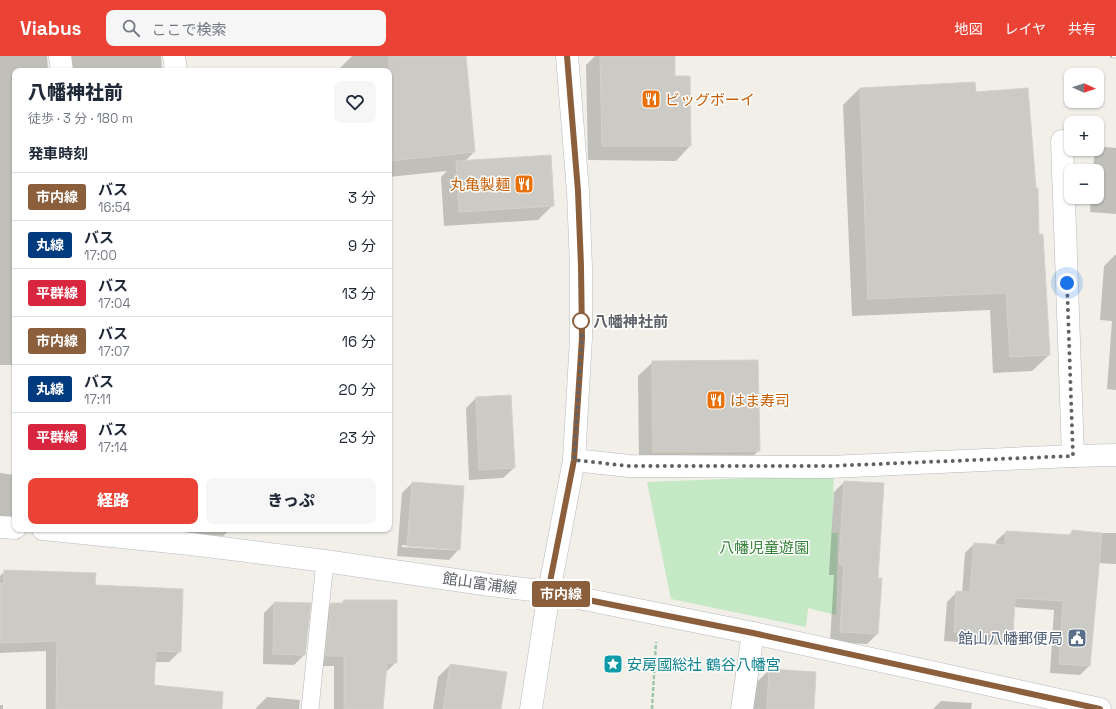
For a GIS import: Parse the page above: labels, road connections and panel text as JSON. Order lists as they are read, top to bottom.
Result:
{
  "streets": {
    "street": ["館山富浦線"]
  },
  "parks": ["八幡児童遊園"],
  "places": {
    "restaurant": ["ビッグボーイ", "丸亀製麺", "はま寿司"],
    "other": ["八幡神社前"],
    "public building": ["館山八幡郵便局"],
    "place": ["安房國総社 鶴谷八幡宮"]
  },
  "lines": ["bus line 市内線"],
  "north": "right",
  "page": {
    "header": "Viabus",
    "search": "ここで検索",
    "nav": ["地図", "レイヤ", "共有"],
    "on_map": "市内線",
    "map_buttons": ["+", "−"],
    "heading": [
      ["八幡神社前", "徒歩 · 3 分 · 180 m"],
      "発車時刻"
    ],
    "list": [
      {
        "mark": "市内線",
        "name": "バス",
        "note": "16:54",
        "value": "3 分"
      },
      {
        "mark": "丸線",
        "name": "バス",
        "note": "17:00",
        "value": "9 分"
      },
      {
        "mark": "平群線",
        "name": "バス",
        "note": "17:04",
        "value": "13 分"
      },
      {
        "mark": "市内線",
        "name": "バス",
        "note": "17:07",
        "value": "16 分"
      },
      {
        "mark": "丸線",
        "name": "バス",
        "note": "17:11",
        "value": "20 分"
      },
      {
        "mark": "平群線",
        "name": "バス",
        "note": "17:14",
        "value": "23 分"
      }
    ],
    "buttons": ["経路", "きっぷ"]
  }
}
